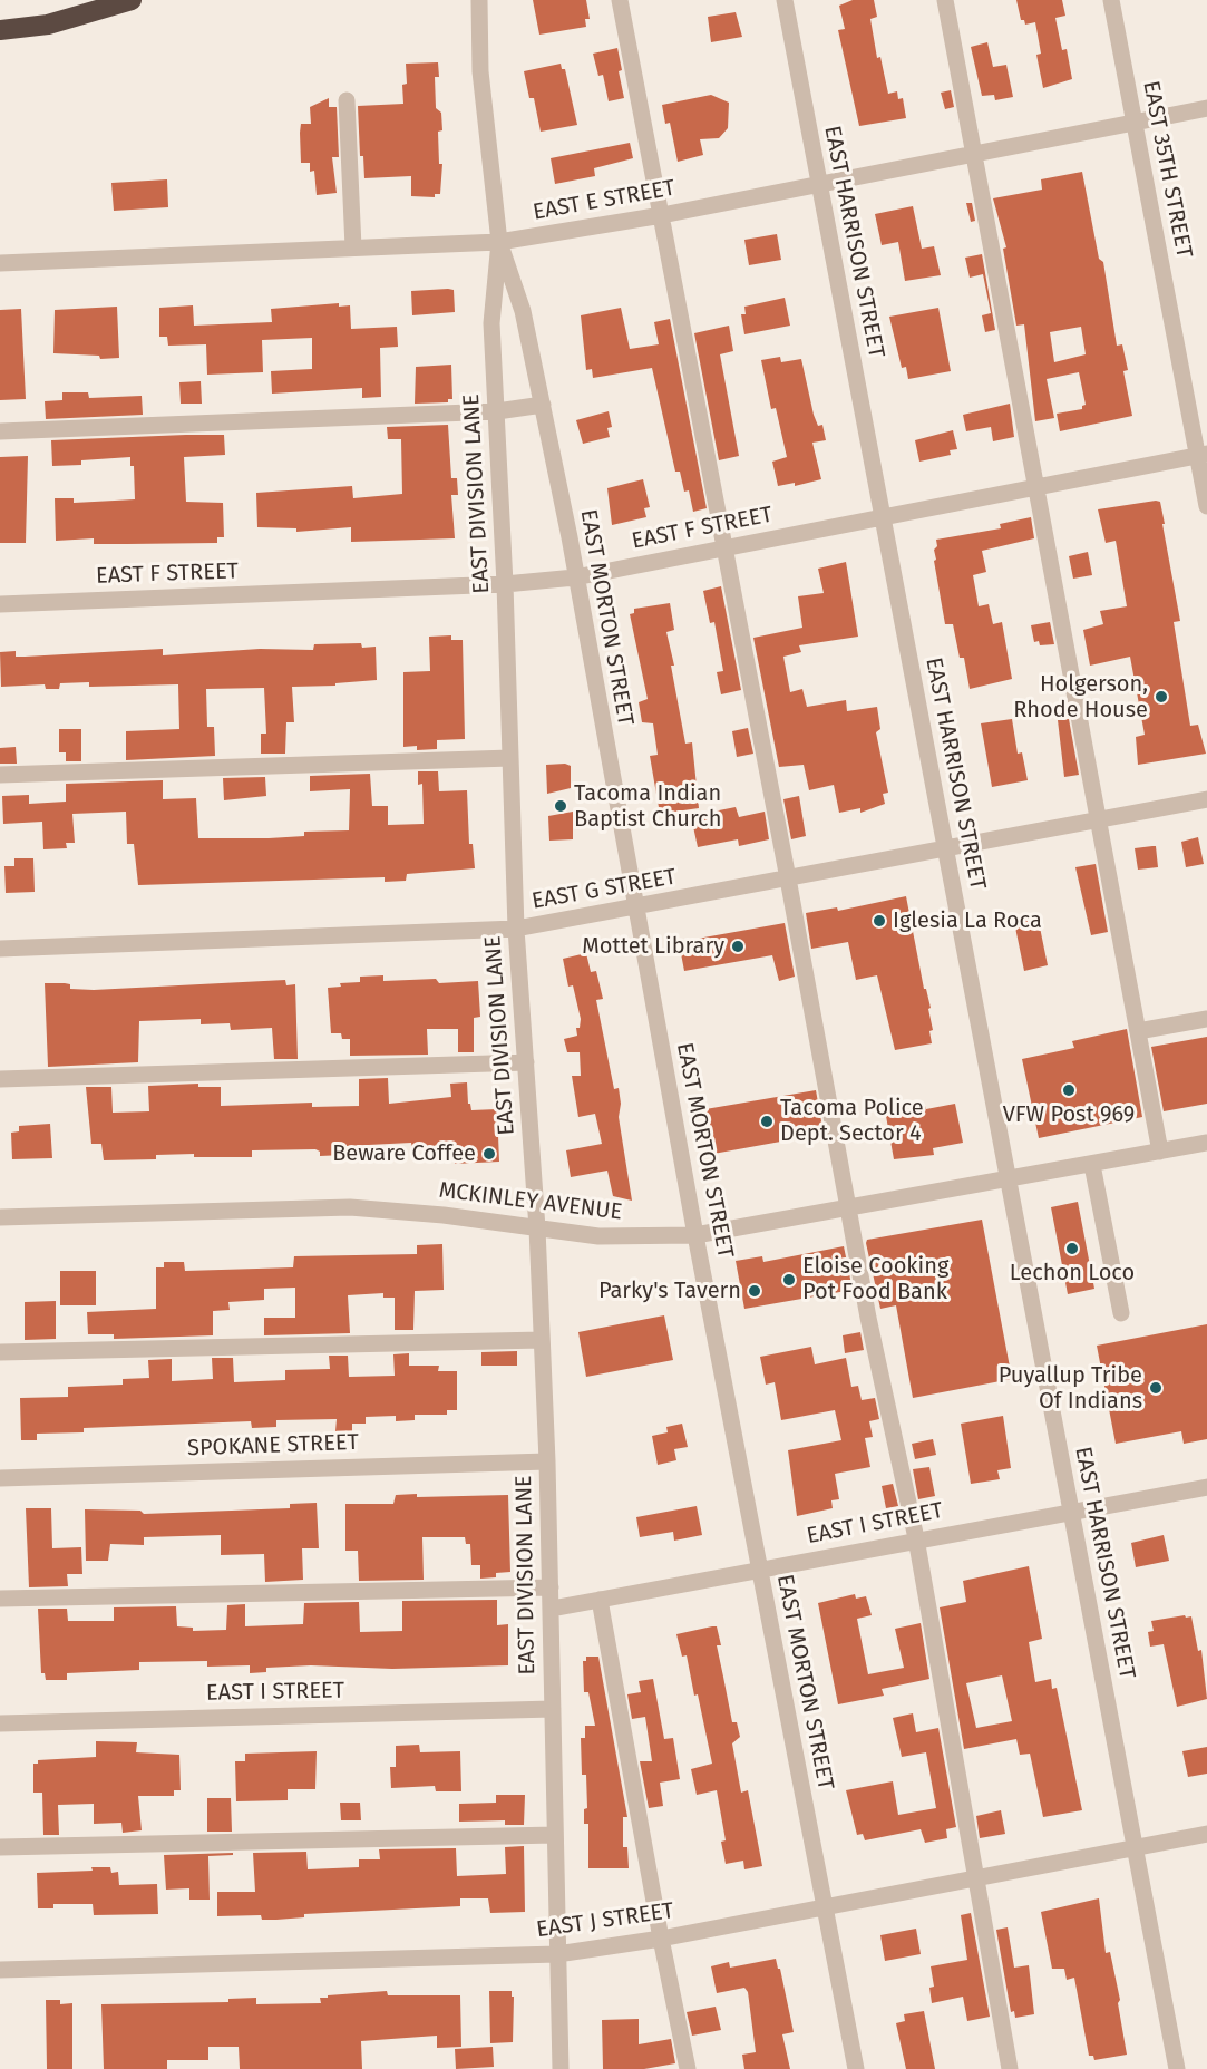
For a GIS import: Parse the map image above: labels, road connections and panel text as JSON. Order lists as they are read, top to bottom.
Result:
{
  "streets": {
    "street": [
      "EAST 35TH STREET",
      "EAST E STREET",
      "EAST HARRISON STREET",
      "EAST DIVISION LANE",
      "EAST F STREET",
      "EAST MORTON STREET",
      "EAST G STREET",
      "MCKINLEY AVENUE",
      "SPOKANE STREET",
      "EAST I STREET",
      "EAST J STREET"
    ]
  },
  "crossings": [
    ["EAST 35TH STREET", "EAST E STREET"],
    ["EAST 35TH STREET", "EAST F STREET"],
    ["EAST E STREET", "EAST HARRISON STREET"],
    ["EAST E STREET", "EAST DIVISION LANE"],
    ["EAST E STREET", "EAST MORTON STREET"],
    ["EAST HARRISON STREET", "EAST F STREET"],
    ["EAST HARRISON STREET", "EAST G STREET"],
    ["EAST HARRISON STREET", "MCKINLEY AVENUE"],
    ["EAST HARRISON STREET", "EAST I STREET"],
    ["EAST HARRISON STREET", "EAST J STREET"],
    ["EAST DIVISION LANE", "EAST F STREET"],
    ["EAST DIVISION LANE", "EAST MORTON STREET"],
    ["EAST DIVISION LANE", "EAST G STREET"],
    ["EAST DIVISION LANE", "MCKINLEY AVENUE"],
    ["EAST DIVISION LANE", "SPOKANE STREET"],
    ["EAST DIVISION LANE", "EAST I STREET"],
    ["EAST DIVISION LANE", "EAST J STREET"],
    ["EAST F STREET", "EAST MORTON STREET"],
    ["EAST MORTON STREET", "EAST G STREET"],
    ["EAST MORTON STREET", "MCKINLEY AVENUE"],
    ["EAST MORTON STREET", "EAST I STREET"],
    ["EAST MORTON STREET", "EAST J STREET"]
  ],
  "places": [
    "Holgerson, Rhode House",
    "Tacoma Indian Baptist Church",
    "Iglesia La Roca",
    "Mottet Library",
    "VFW Post 969",
    "Tacoma Police Dept. Sector 4",
    "Beware Coffee",
    "Lechon Loco",
    "Eloise Cooking Pot Food Bank",
    "Parky's Tavern",
    "Puyallup Tribe Of Indians"
  ]
}
